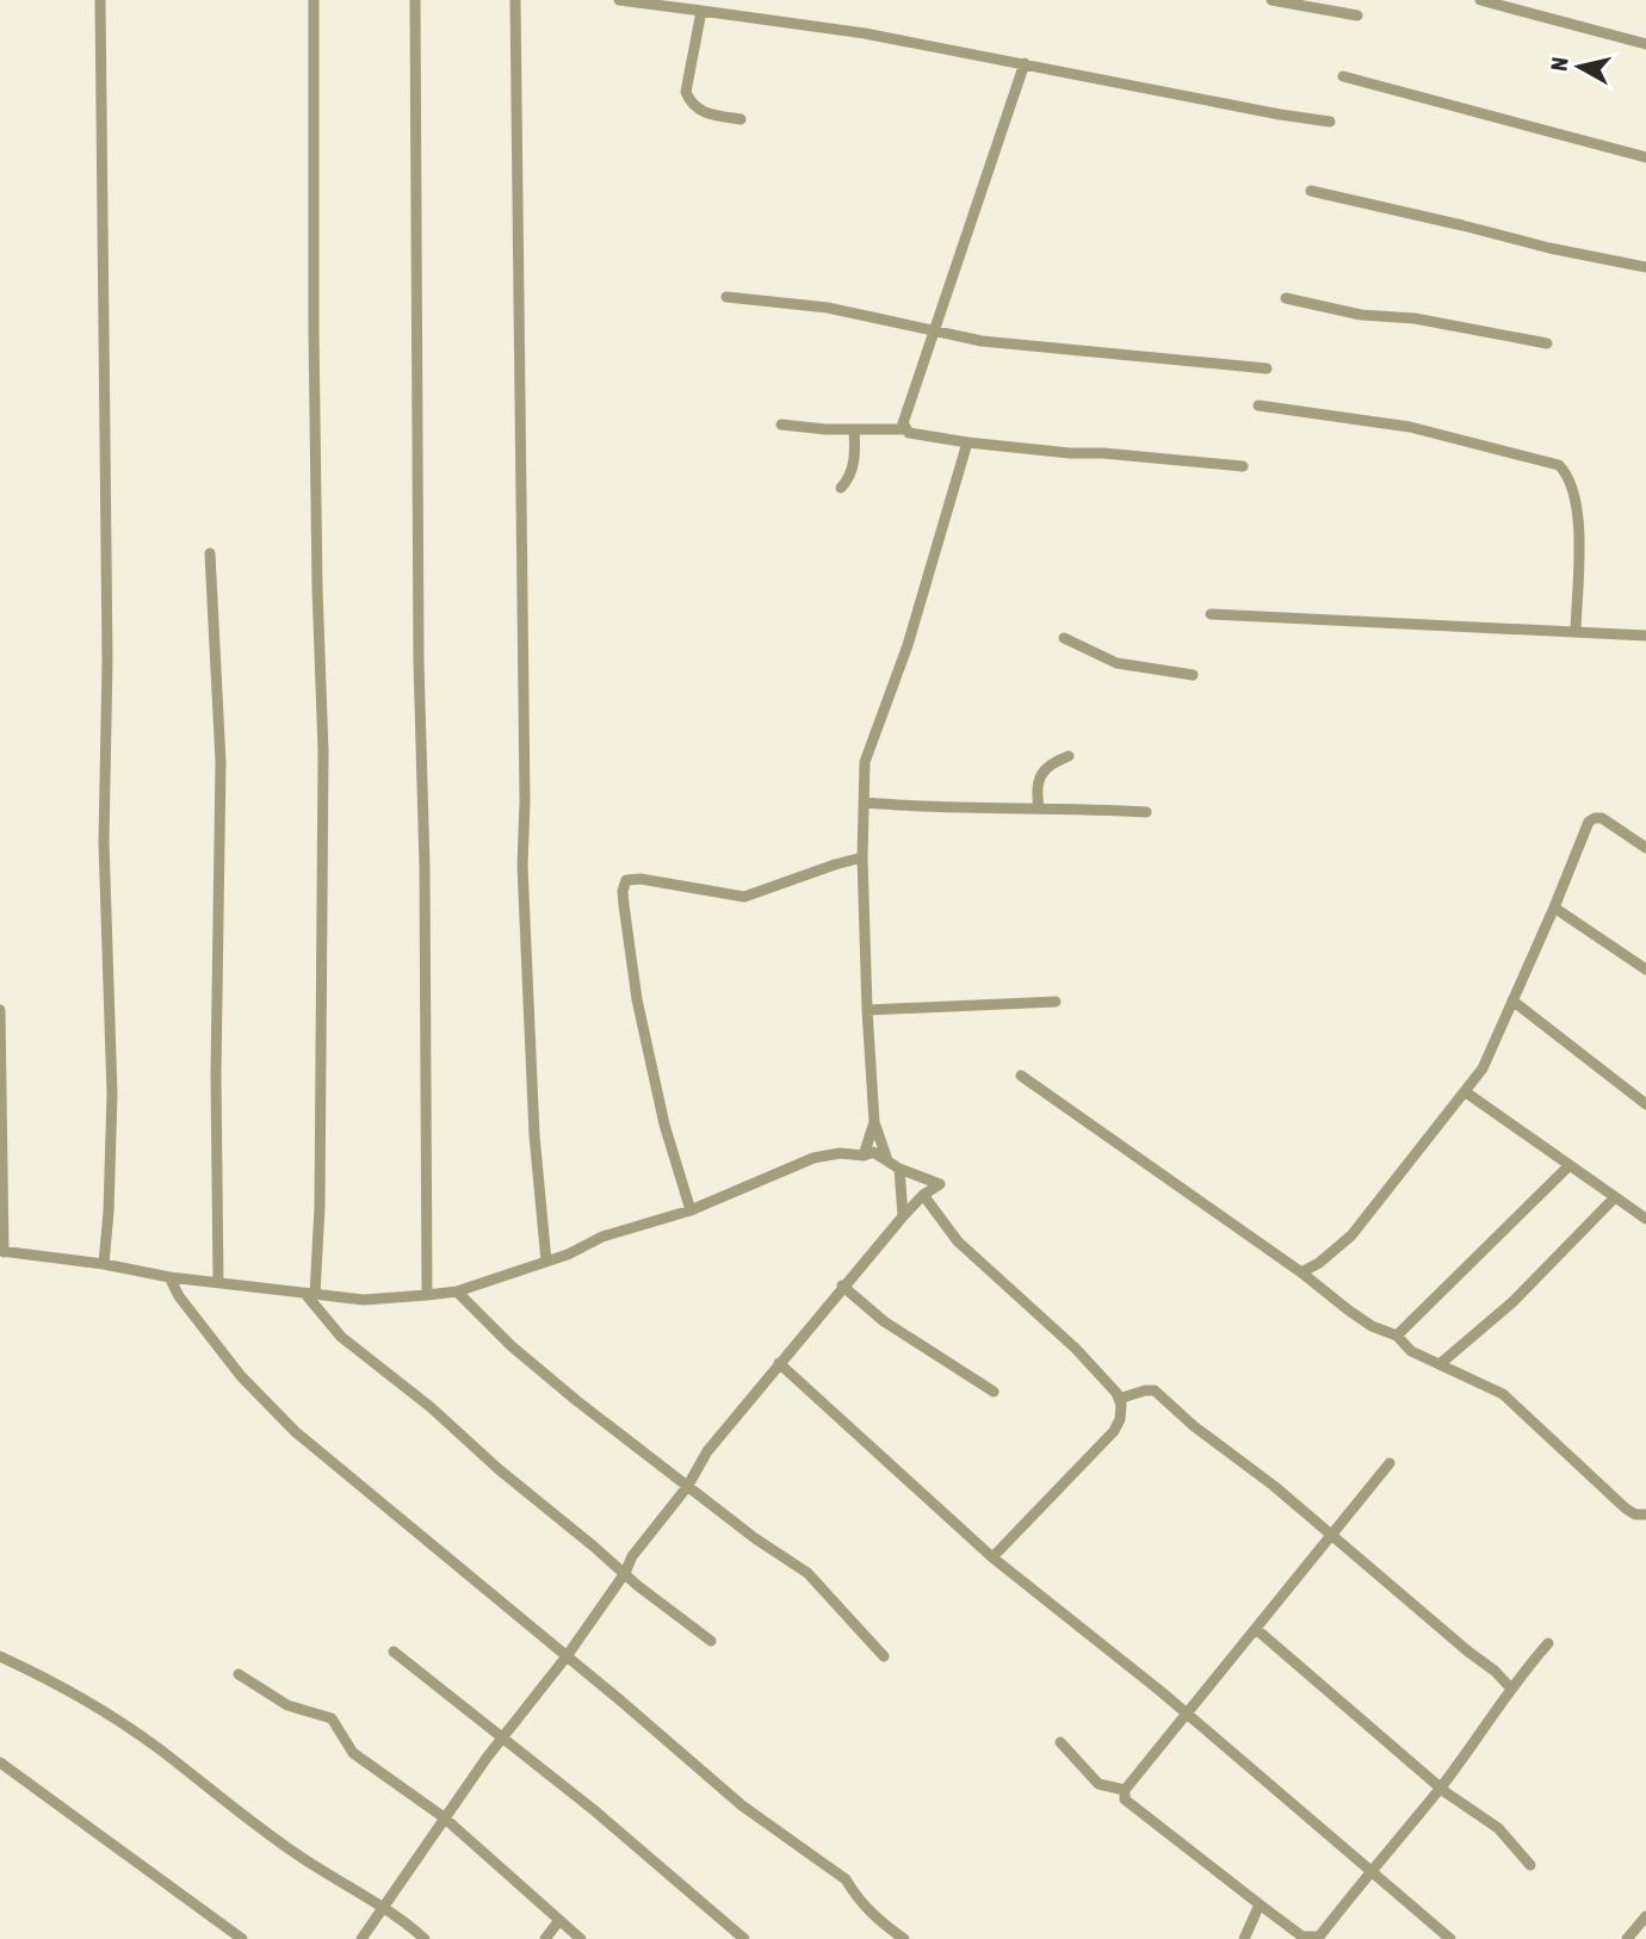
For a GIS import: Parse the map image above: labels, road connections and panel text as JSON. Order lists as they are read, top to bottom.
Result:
{
  "north": "left"
}
